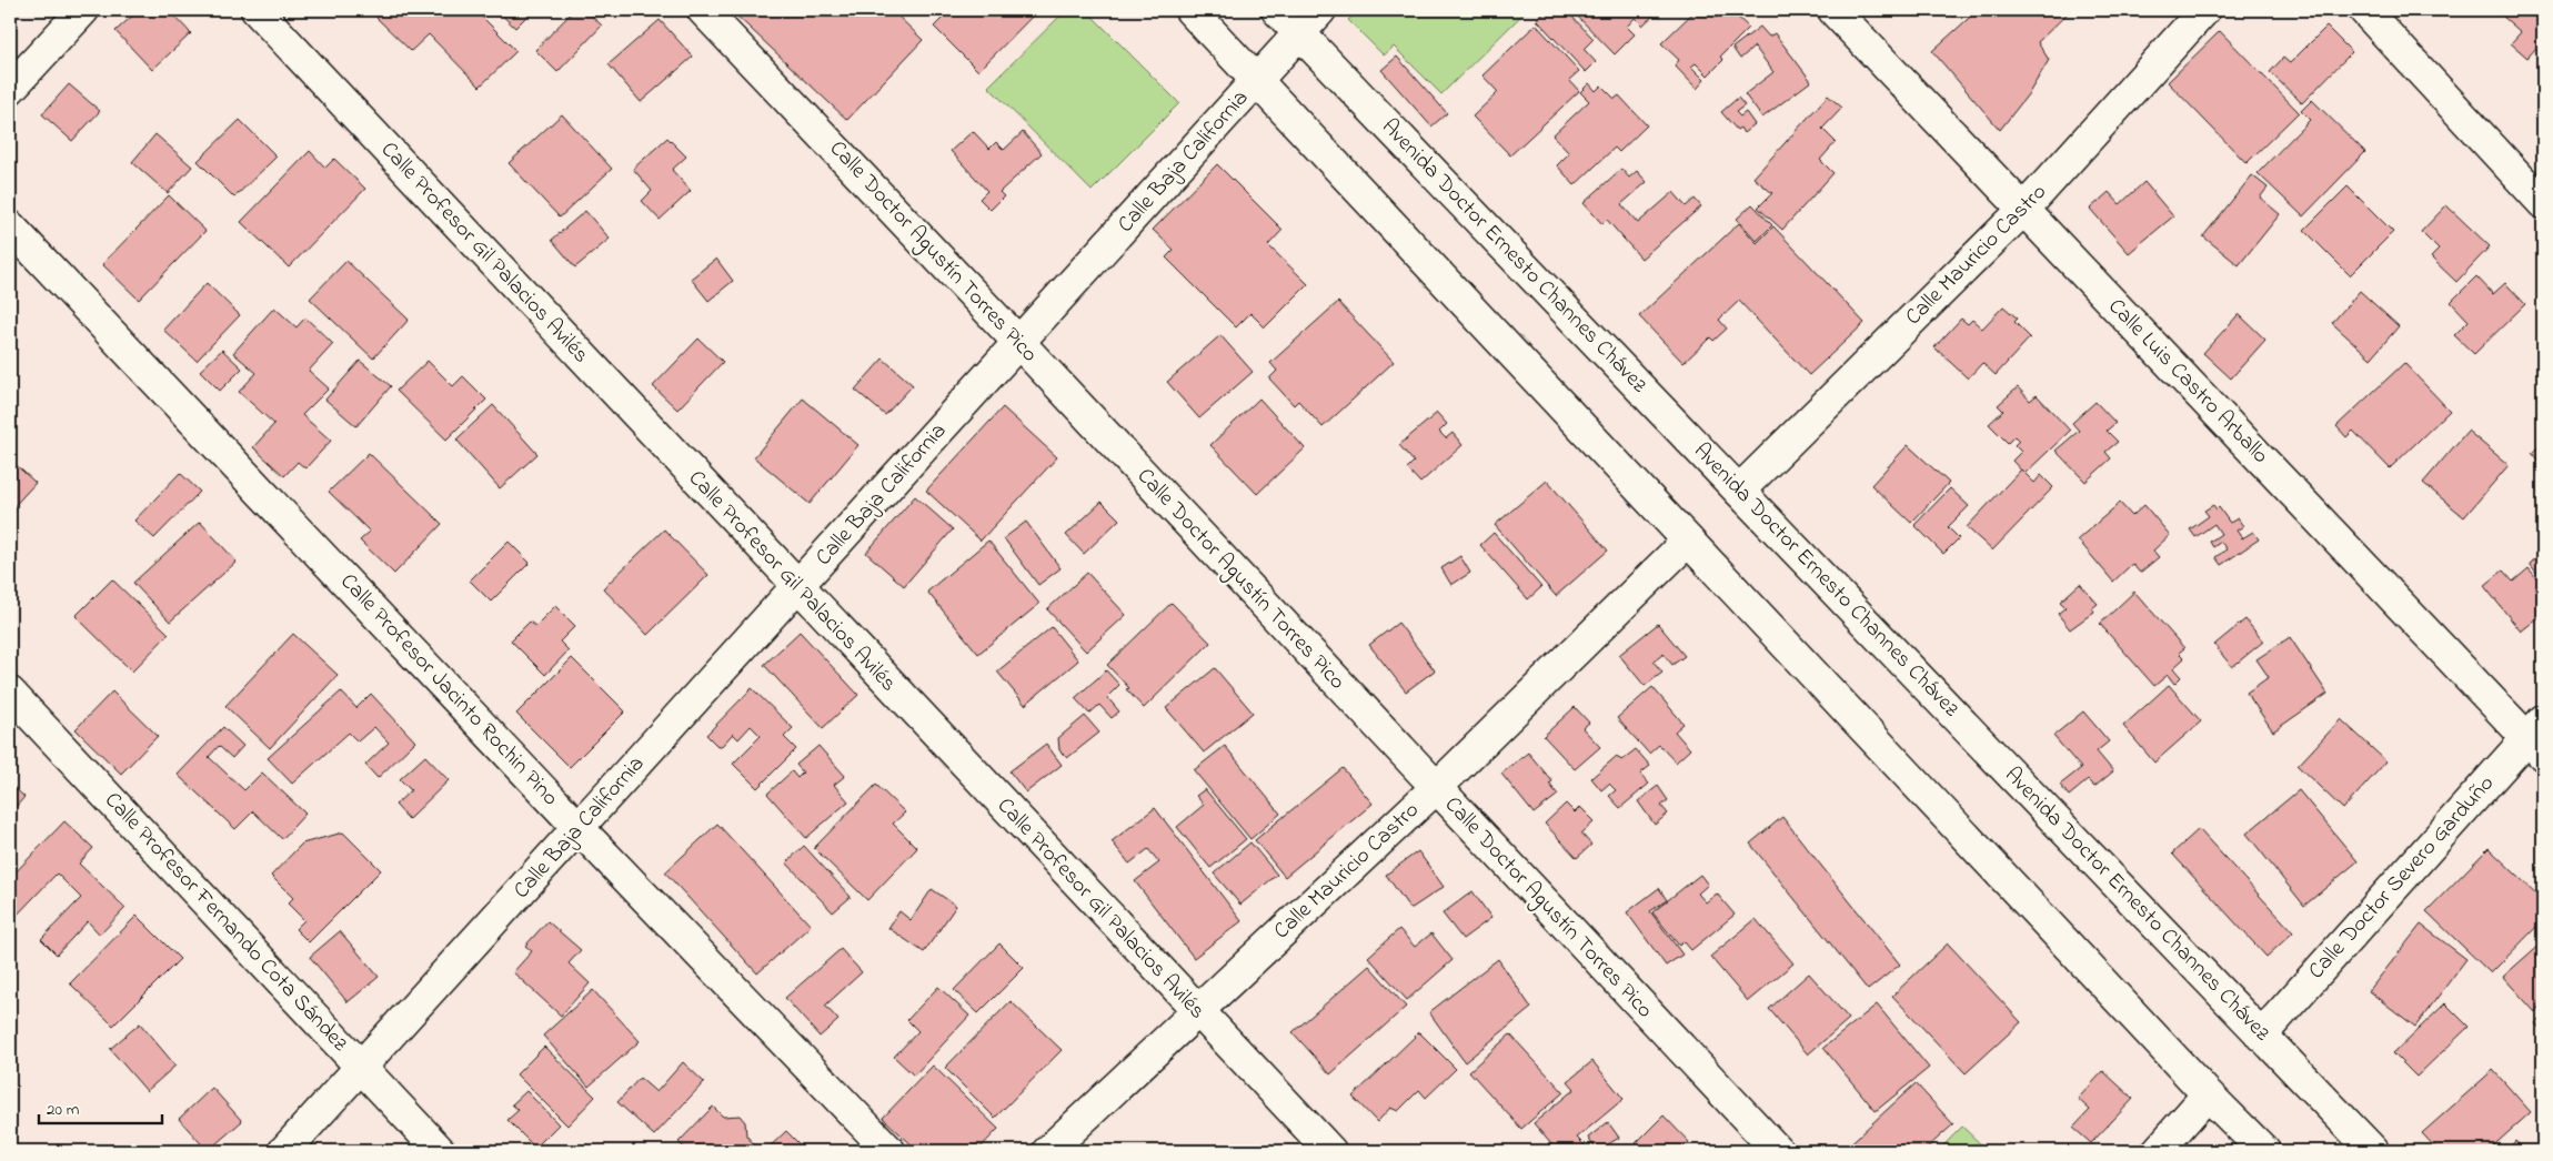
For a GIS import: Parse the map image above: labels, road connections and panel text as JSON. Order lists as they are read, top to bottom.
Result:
{
  "streets": {
    "street": [
      "Calle Baja California",
      "Calle Doctor Agustín Torres Pico",
      "Calle Profesor Gil Palacios Avilés",
      "Calle Mauricio Castro",
      "Avenida Doctor Ernesto Channes Chávez",
      "Calle Luis Castro Arballo",
      "Calle Profesor Jacinto Rochin Pino",
      "Calle Doctor Severo Garduño",
      "Calle Profesor Fernando Cota Sández"
    ]
  },
  "crossings": [
    ["Calle Baja California", "Calle Doctor Agustín Torres Pico"],
    ["Calle Baja California", "Calle Profesor Gil Palacios Avilés"],
    ["Calle Baja California", "Avenida Doctor Ernesto Channes Chávez"],
    ["Calle Baja California", "Calle Profesor Jacinto Rochin Pino"],
    ["Calle Baja California", "Calle Profesor Fernando Cota Sández"],
    ["Calle Doctor Agustín Torres Pico", "Calle Mauricio Castro"],
    ["Calle Profesor Gil Palacios Avilés", "Calle Mauricio Castro"],
    ["Calle Mauricio Castro", "Avenida Doctor Ernesto Channes Chávez"],
    ["Calle Mauricio Castro", "Calle Luis Castro Arballo"],
    ["Avenida Doctor Ernesto Channes Chávez", "Calle Doctor Severo Garduño"],
    ["Calle Luis Castro Arballo", "Calle Doctor Severo Garduño"]
  ],
  "scale_bar": "20 m"
}
